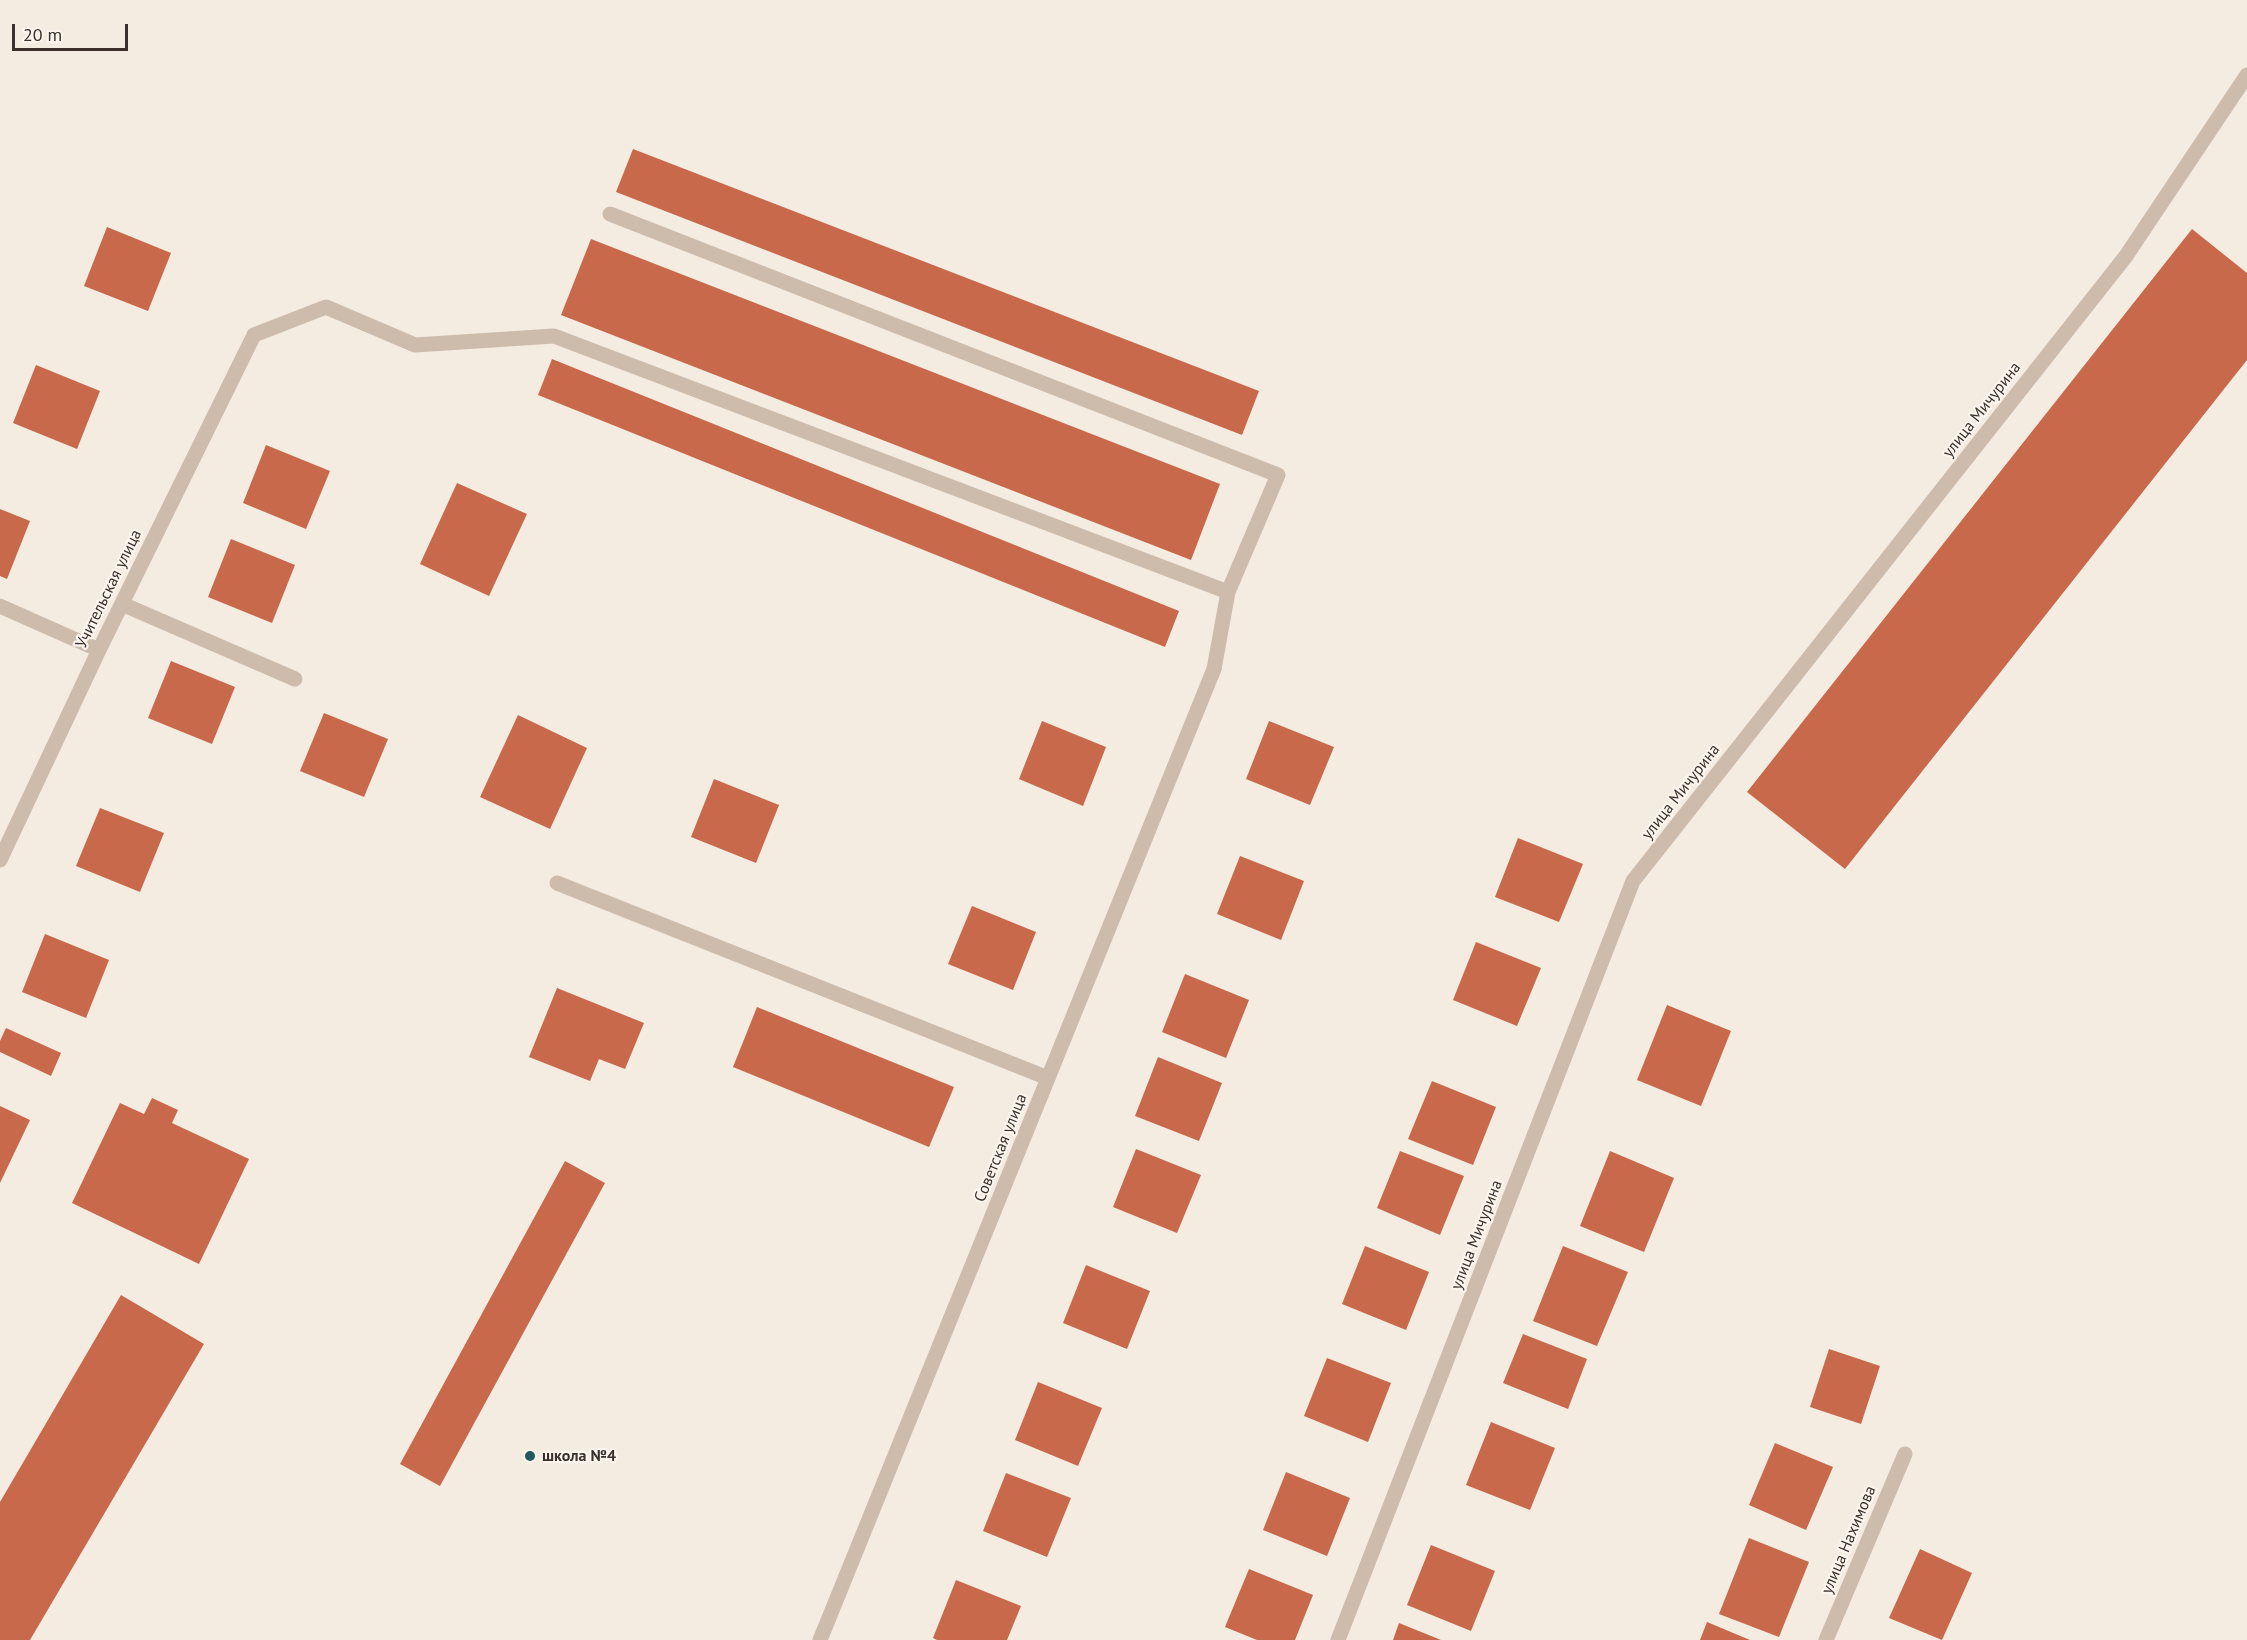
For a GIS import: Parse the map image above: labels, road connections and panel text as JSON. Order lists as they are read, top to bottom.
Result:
{
  "streets": {
    "street": [
      "улица Мичурина",
      "Учительская улица",
      "Советская улица",
      "улица Нахимова"
    ]
  },
  "crossings": [
    ["Учительская улица", "Советская улица"]
  ],
  "places": ["школа №4"],
  "scale_bar": "20 m"
}
